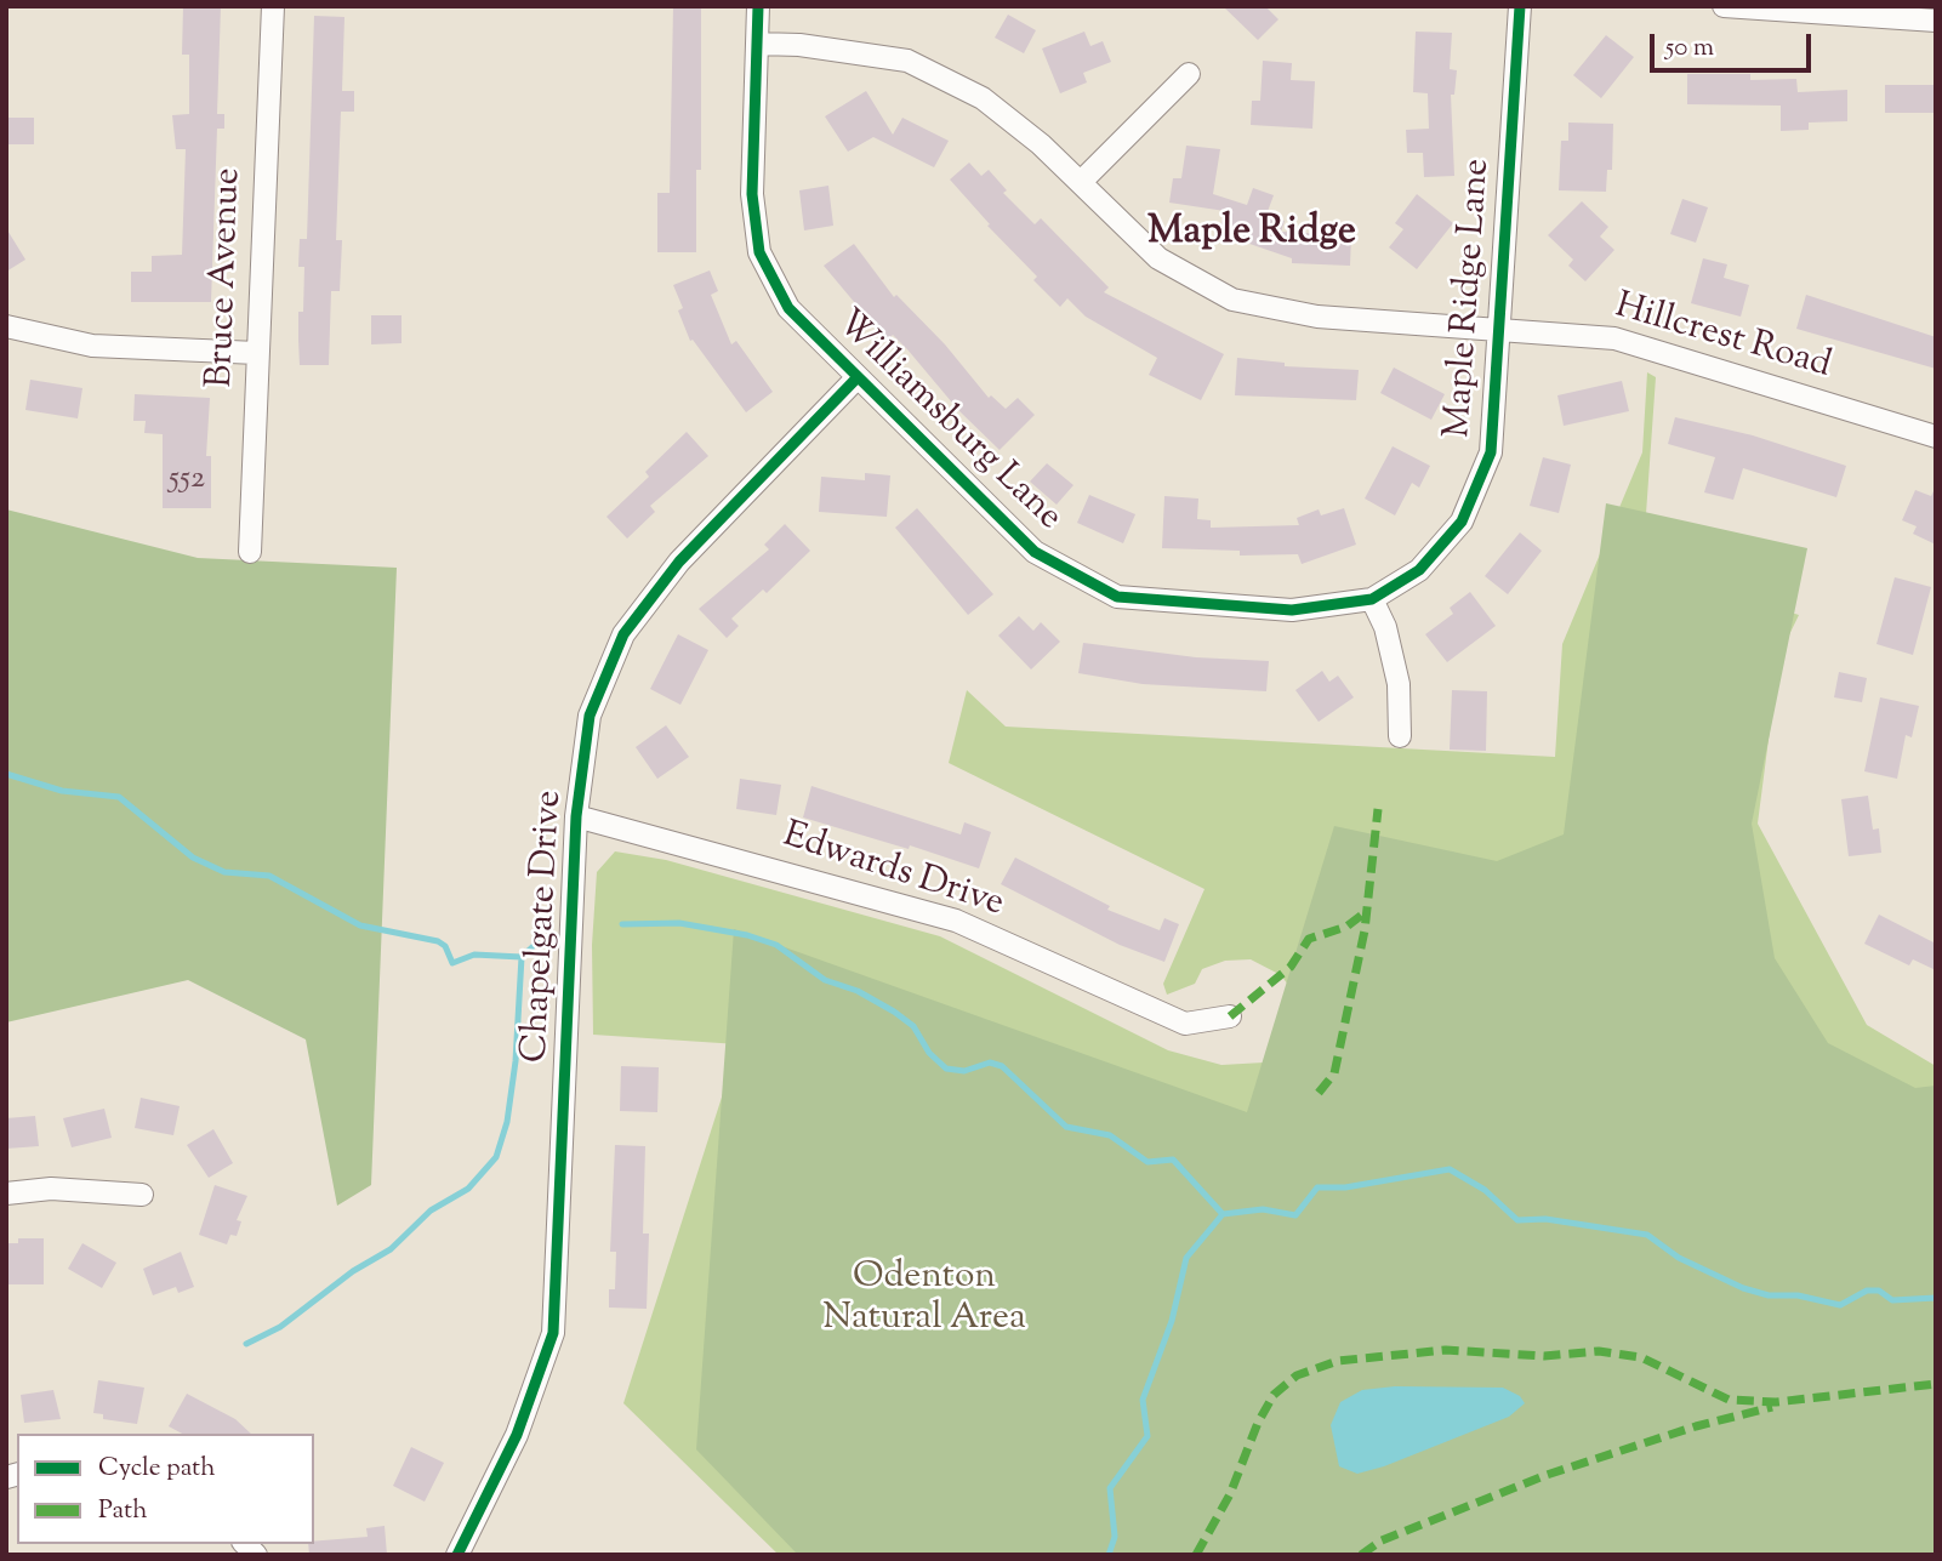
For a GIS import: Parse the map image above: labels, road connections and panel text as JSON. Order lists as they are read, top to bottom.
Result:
{
  "streets": {
    "street": [
      "Bruce Avenue",
      "Maple Ridge Lane",
      "Hillcrest Road",
      "Williamsburg Lane",
      "Edwards Drive",
      "Chapelgate Drive"
    ]
  },
  "crossings": [
    ["Maple Ridge Lane", "Hillcrest Road"],
    ["Maple Ridge Lane", "Williamsburg Lane"],
    ["Hillcrest Road", "Williamsburg Lane"],
    ["Williamsburg Lane", "Chapelgate Drive"],
    ["Edwards Drive", "Chapelgate Drive"]
  ],
  "districts": ["Maple Ridge"],
  "parks": ["Odenton Natural Area"],
  "house_numbers": ["552"],
  "legend": ["Cycle path", "Path"],
  "scale_bar": "50 m"
}
